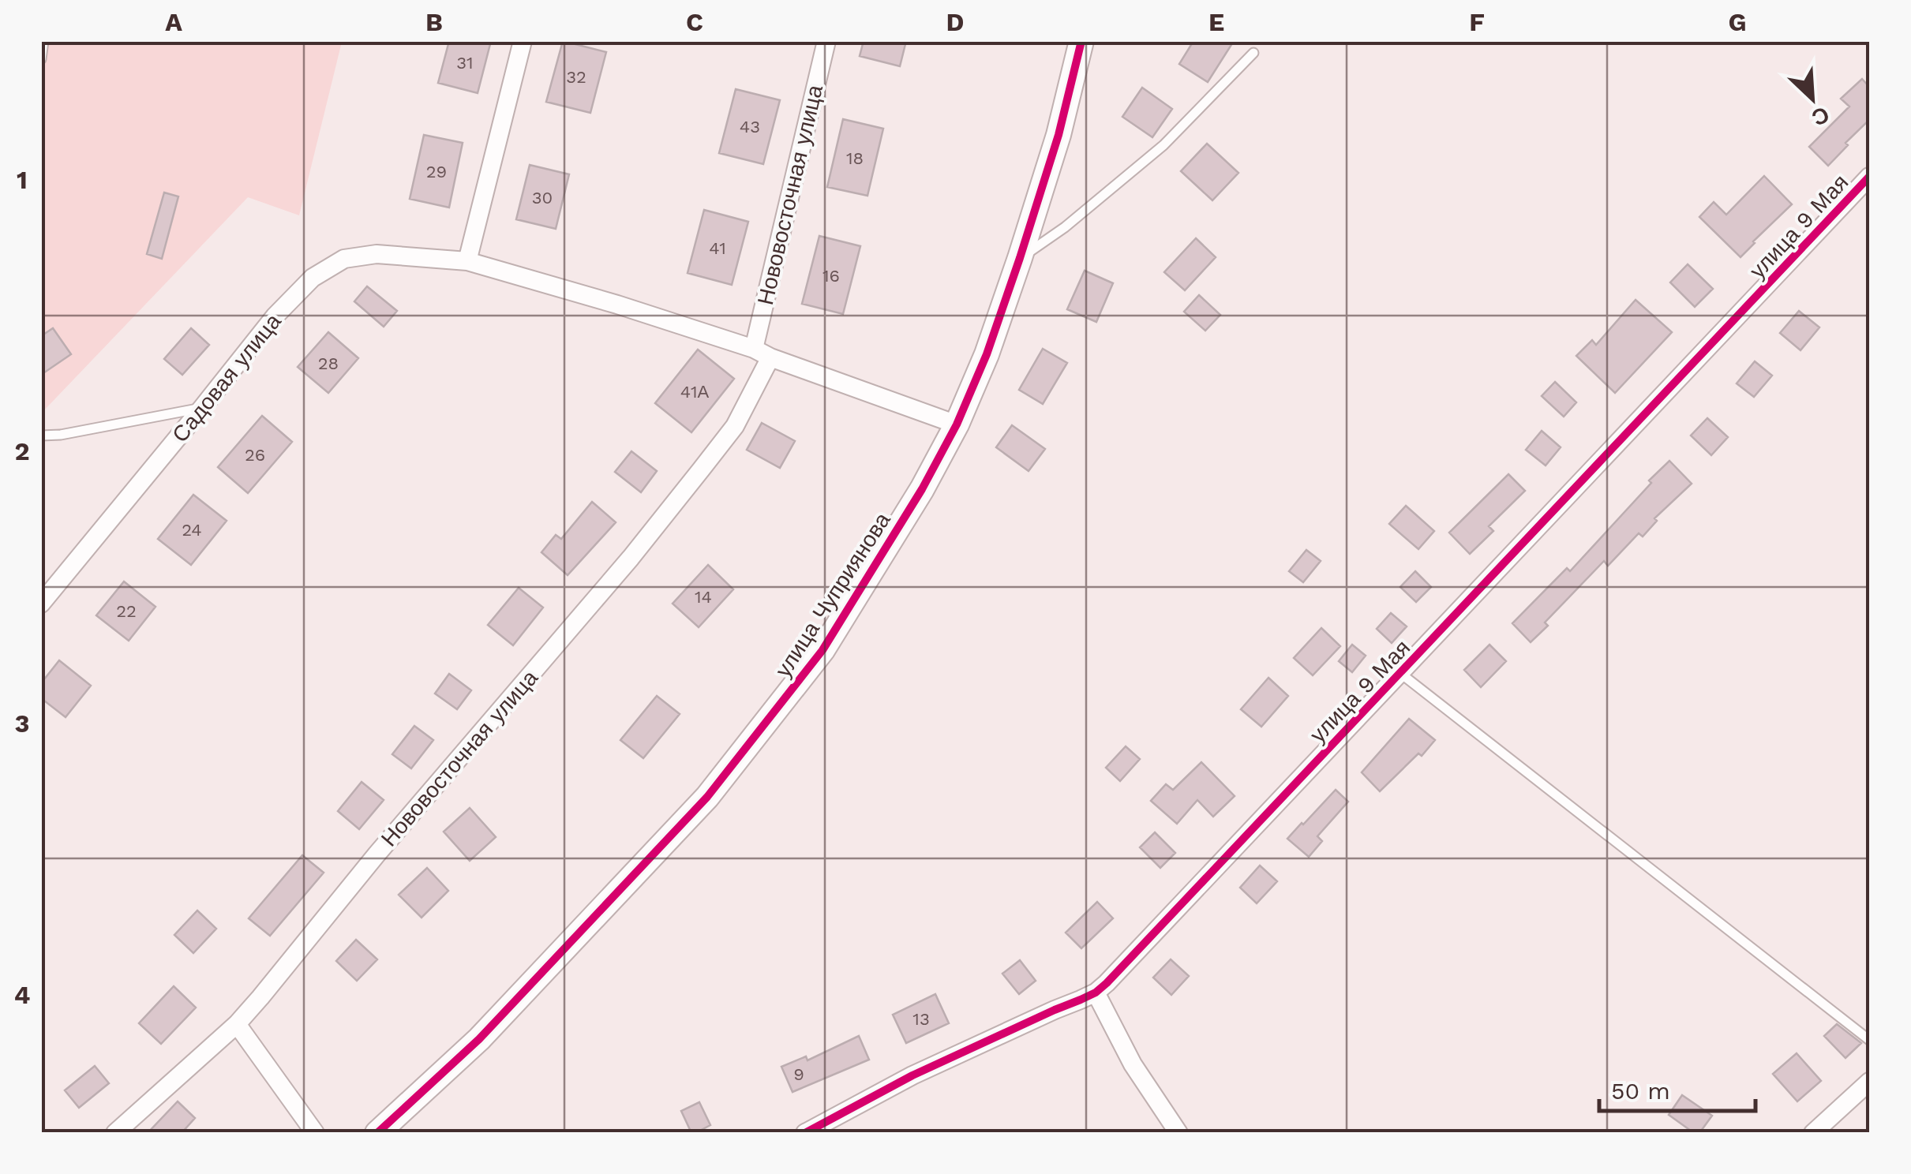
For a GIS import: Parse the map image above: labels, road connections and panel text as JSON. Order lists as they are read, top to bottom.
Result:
{
  "streets": {
    "street": [
      "Нововосточная улица",
      "улица 9 Мая",
      "Садовая улица",
      "улица Чуприянова"
    ]
  },
  "crossings": [
    ["Нововосточная улица", "Садовая улица"],
    ["Садовая улица", "улица Чуприянова"]
  ],
  "house_numbers": [
    "31",
    "32",
    "43",
    "18",
    "29",
    "30",
    "41",
    "16",
    "28",
    "41А",
    "26",
    "24",
    "14",
    "22",
    "13",
    "9"
  ],
  "scale_bar": "50 m",
  "north": "bottom right",
  "grid": {
    "columns": [
      "A",
      "B",
      "C",
      "D",
      "E",
      "F",
      "G"
    ],
    "rows": [
      "1",
      "2",
      "3",
      "4"
    ]
  }
}
